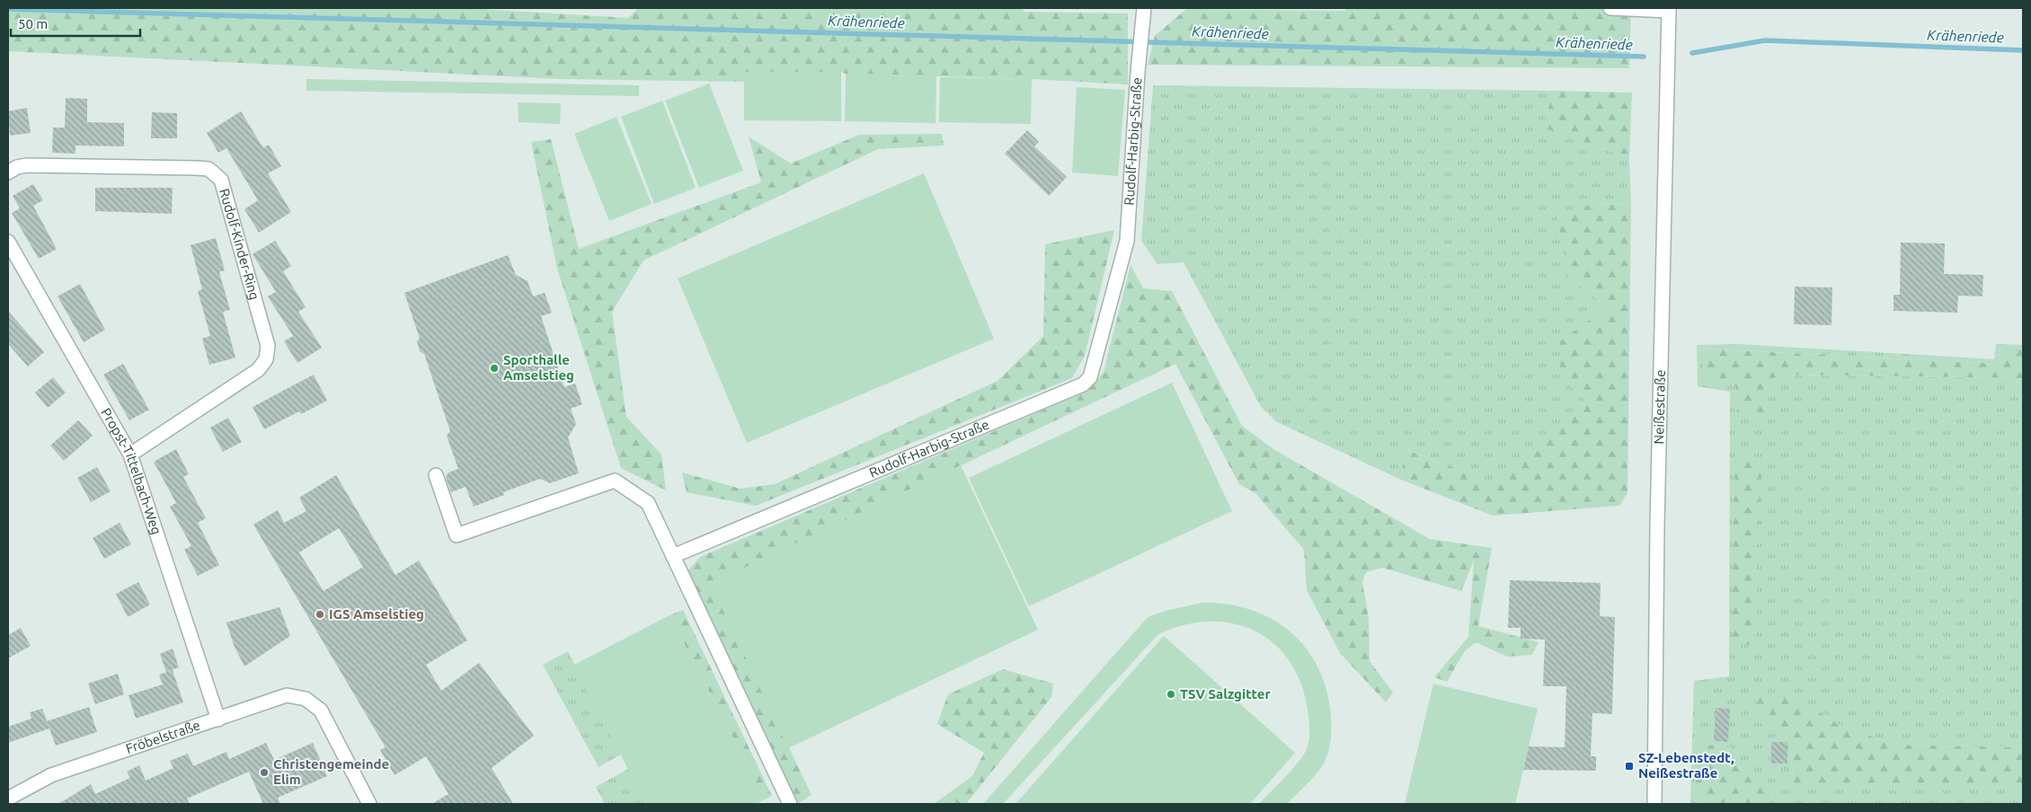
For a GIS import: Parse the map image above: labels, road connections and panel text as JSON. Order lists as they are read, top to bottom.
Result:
{
  "streets": {
    "street": [
      "Rudolf-Harbig-Straße",
      "Rudolf-Kinder-Ring",
      "Neißestraße",
      "Propst-Tittelbach-Weg",
      "Fröbelstraße"
    ]
  },
  "crossings": [
    ["Rudolf-Kinder-Ring", "Propst-Tittelbach-Weg"],
    ["Propst-Tittelbach-Weg", "Fröbelstraße"]
  ],
  "water": ["Krähenriede"],
  "places": {
    "other": [
      "Sporthalle Amselstieg",
      "IGS Amselstieg",
      "TSV Salzgitter",
      "Christengemeinde Elim"
    ],
    "transit": ["SZ-Lebenstedt, Neißestraße"]
  },
  "scale_bar": "50 m"
}
